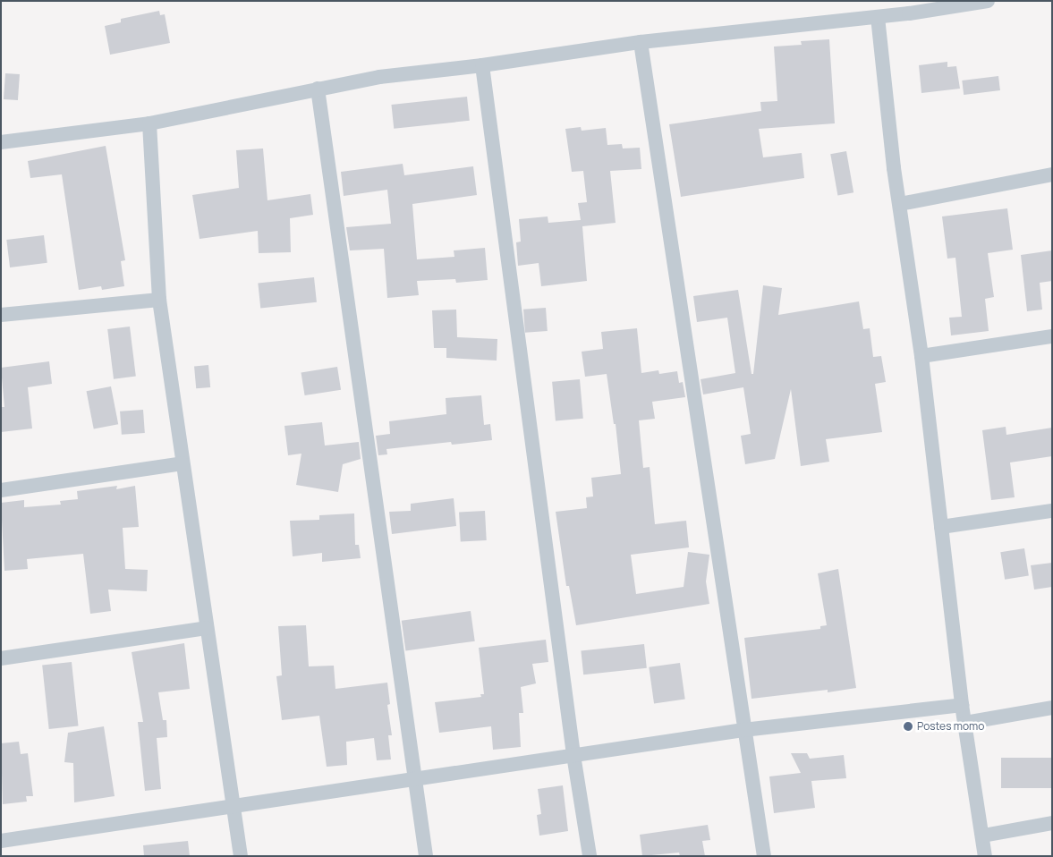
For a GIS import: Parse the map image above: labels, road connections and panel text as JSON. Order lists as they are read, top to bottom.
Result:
{
  "places": ["Postes momo"]
}
